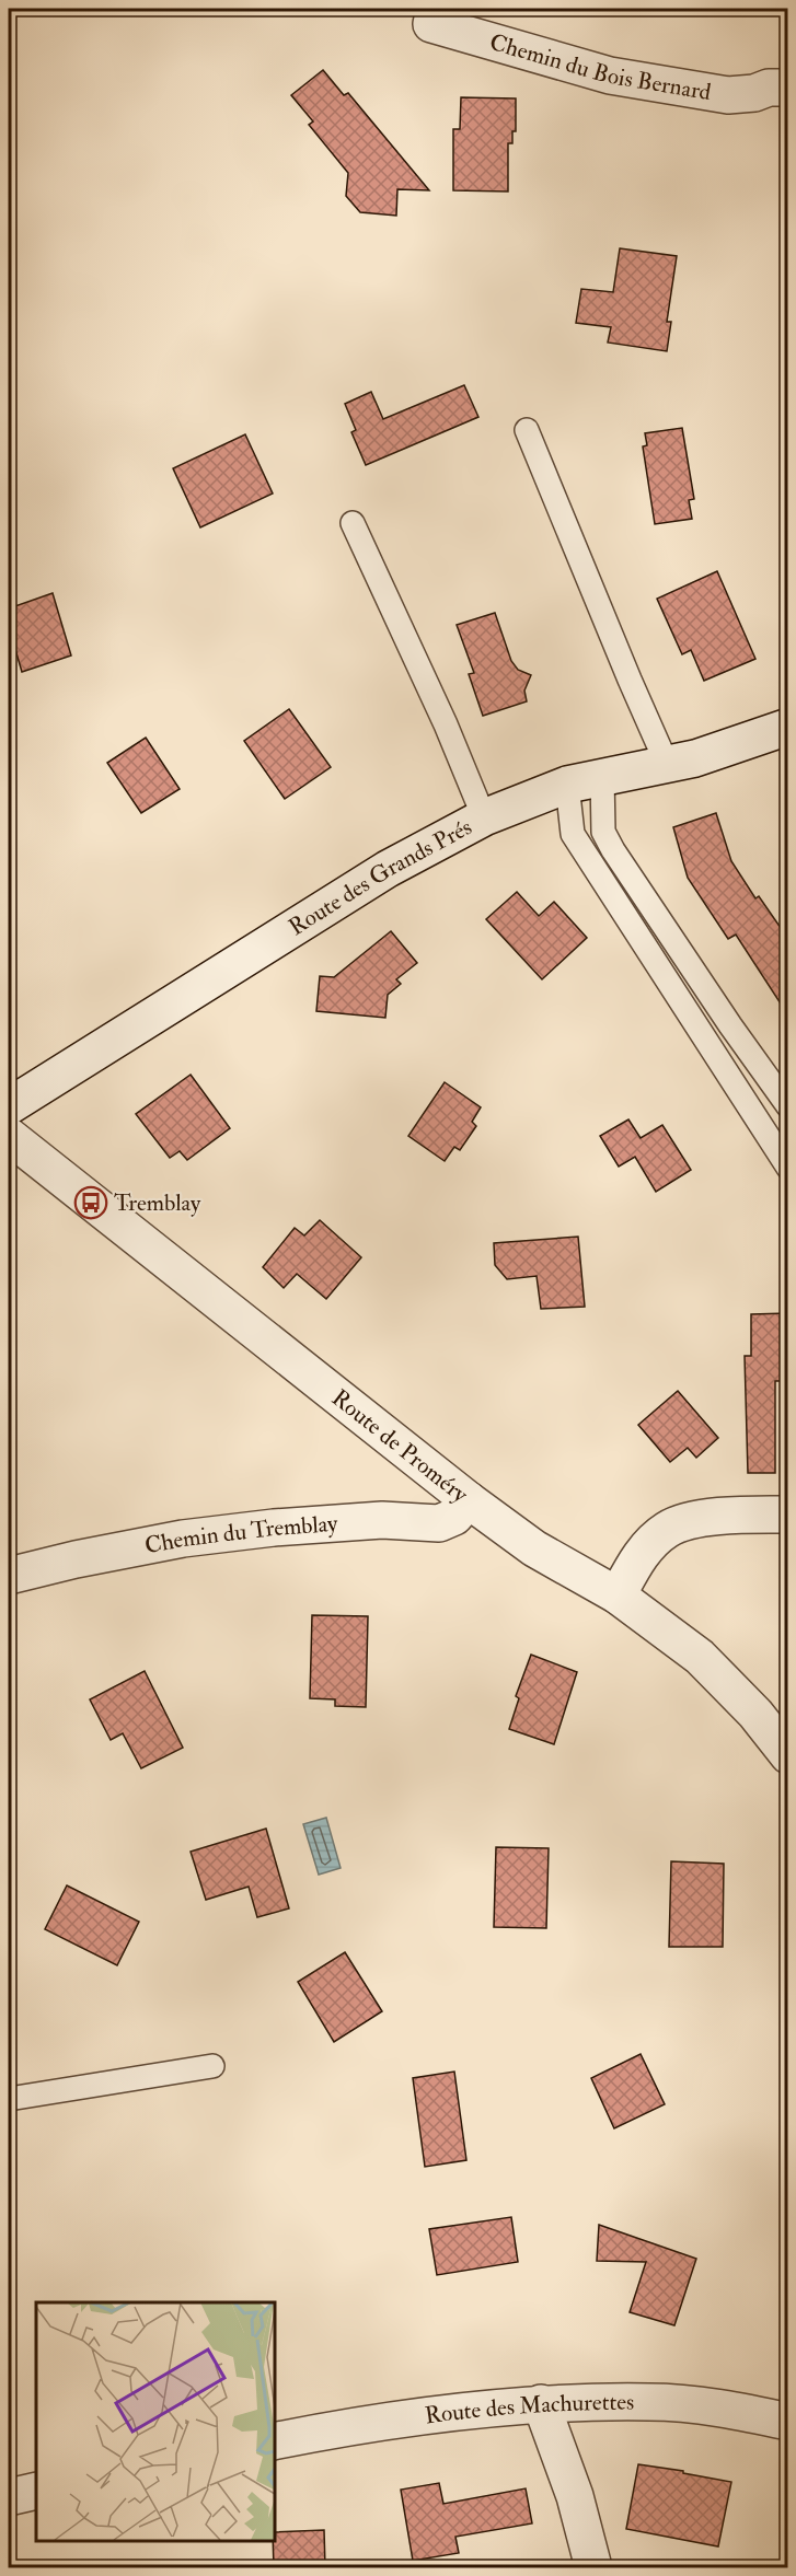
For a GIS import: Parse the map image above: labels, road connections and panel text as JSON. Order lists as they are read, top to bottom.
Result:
{
  "streets": {
    "street": [
      "Chemin du Bois Bernard",
      "Route des Grands Prés",
      "Route de Proméry",
      "Chemin du Tremblay",
      "Route des Machurettes"
    ]
  },
  "crossings": [
    ["Route de Proméry", "Chemin du Tremblay"]
  ],
  "places": {
    "bus stop": ["Tremblay"]
  }
}
